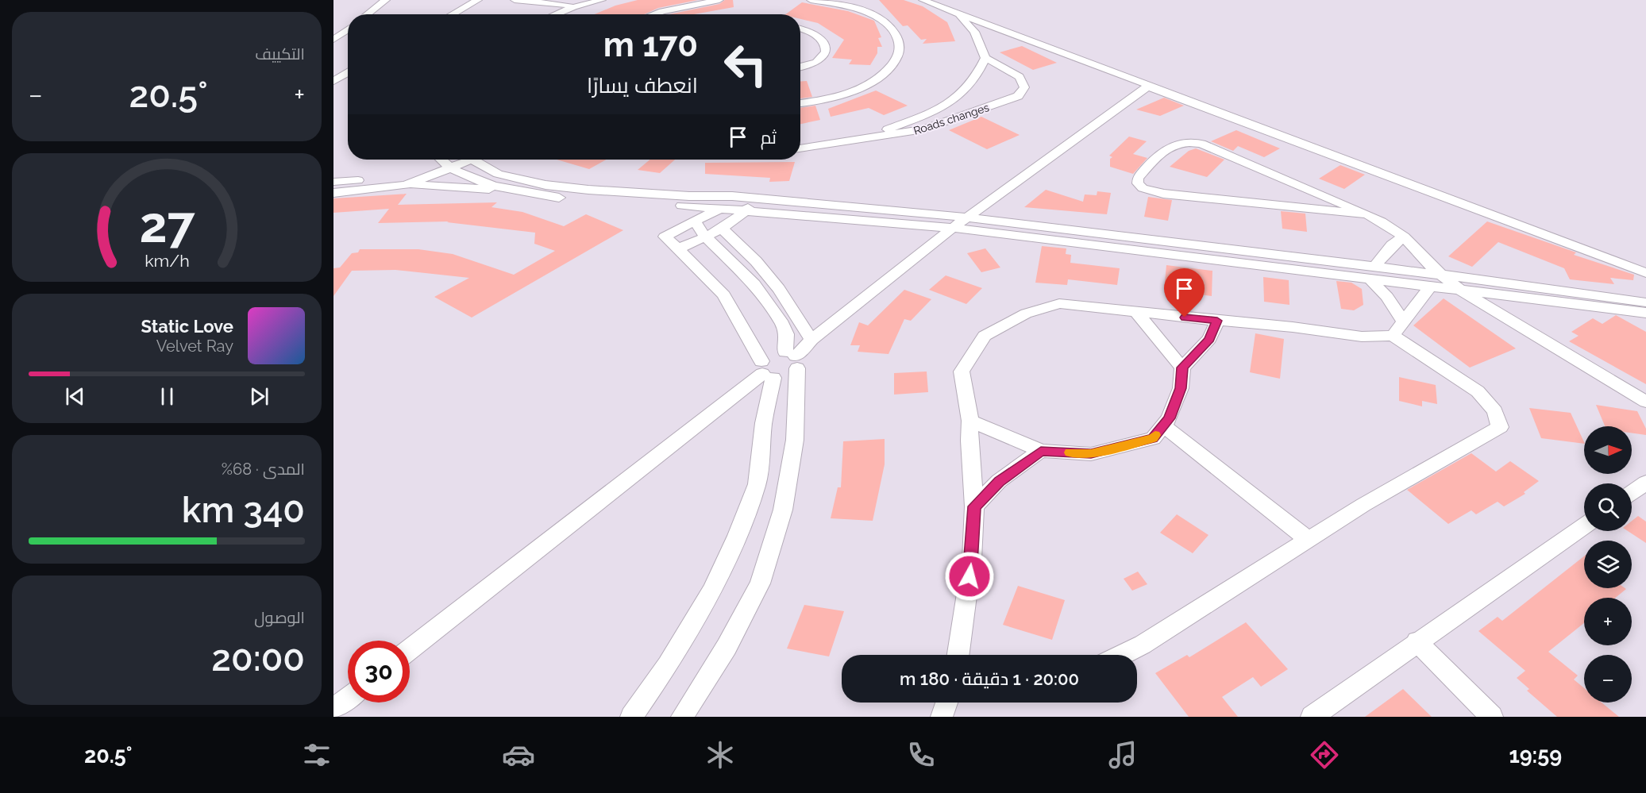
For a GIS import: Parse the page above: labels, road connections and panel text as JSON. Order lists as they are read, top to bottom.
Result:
{
  "streets": {
    "street": ["Roads changes"]
  },
  "north": "right",
  "page": {
    "tile": [
      "التكييف",
      ["المدى · 68%", "340 km"],
      ["الوصول", "20:00"]
    ],
    "turn": ["170 m", "انعطف يسارًا"],
    "heat": ["−", "20.5°", "+"],
    "then": "ثم",
    "song": ["Static Love", "Velvet Ray"],
    "map_buttons": ["+", "−"],
    "limit": "30",
    "trip": "20:00 · 1 دقيقة · 180 m",
    "tabs": ["19:59", "20.5°"],
    "gauge": ["27", "km/h"]
  }
}
